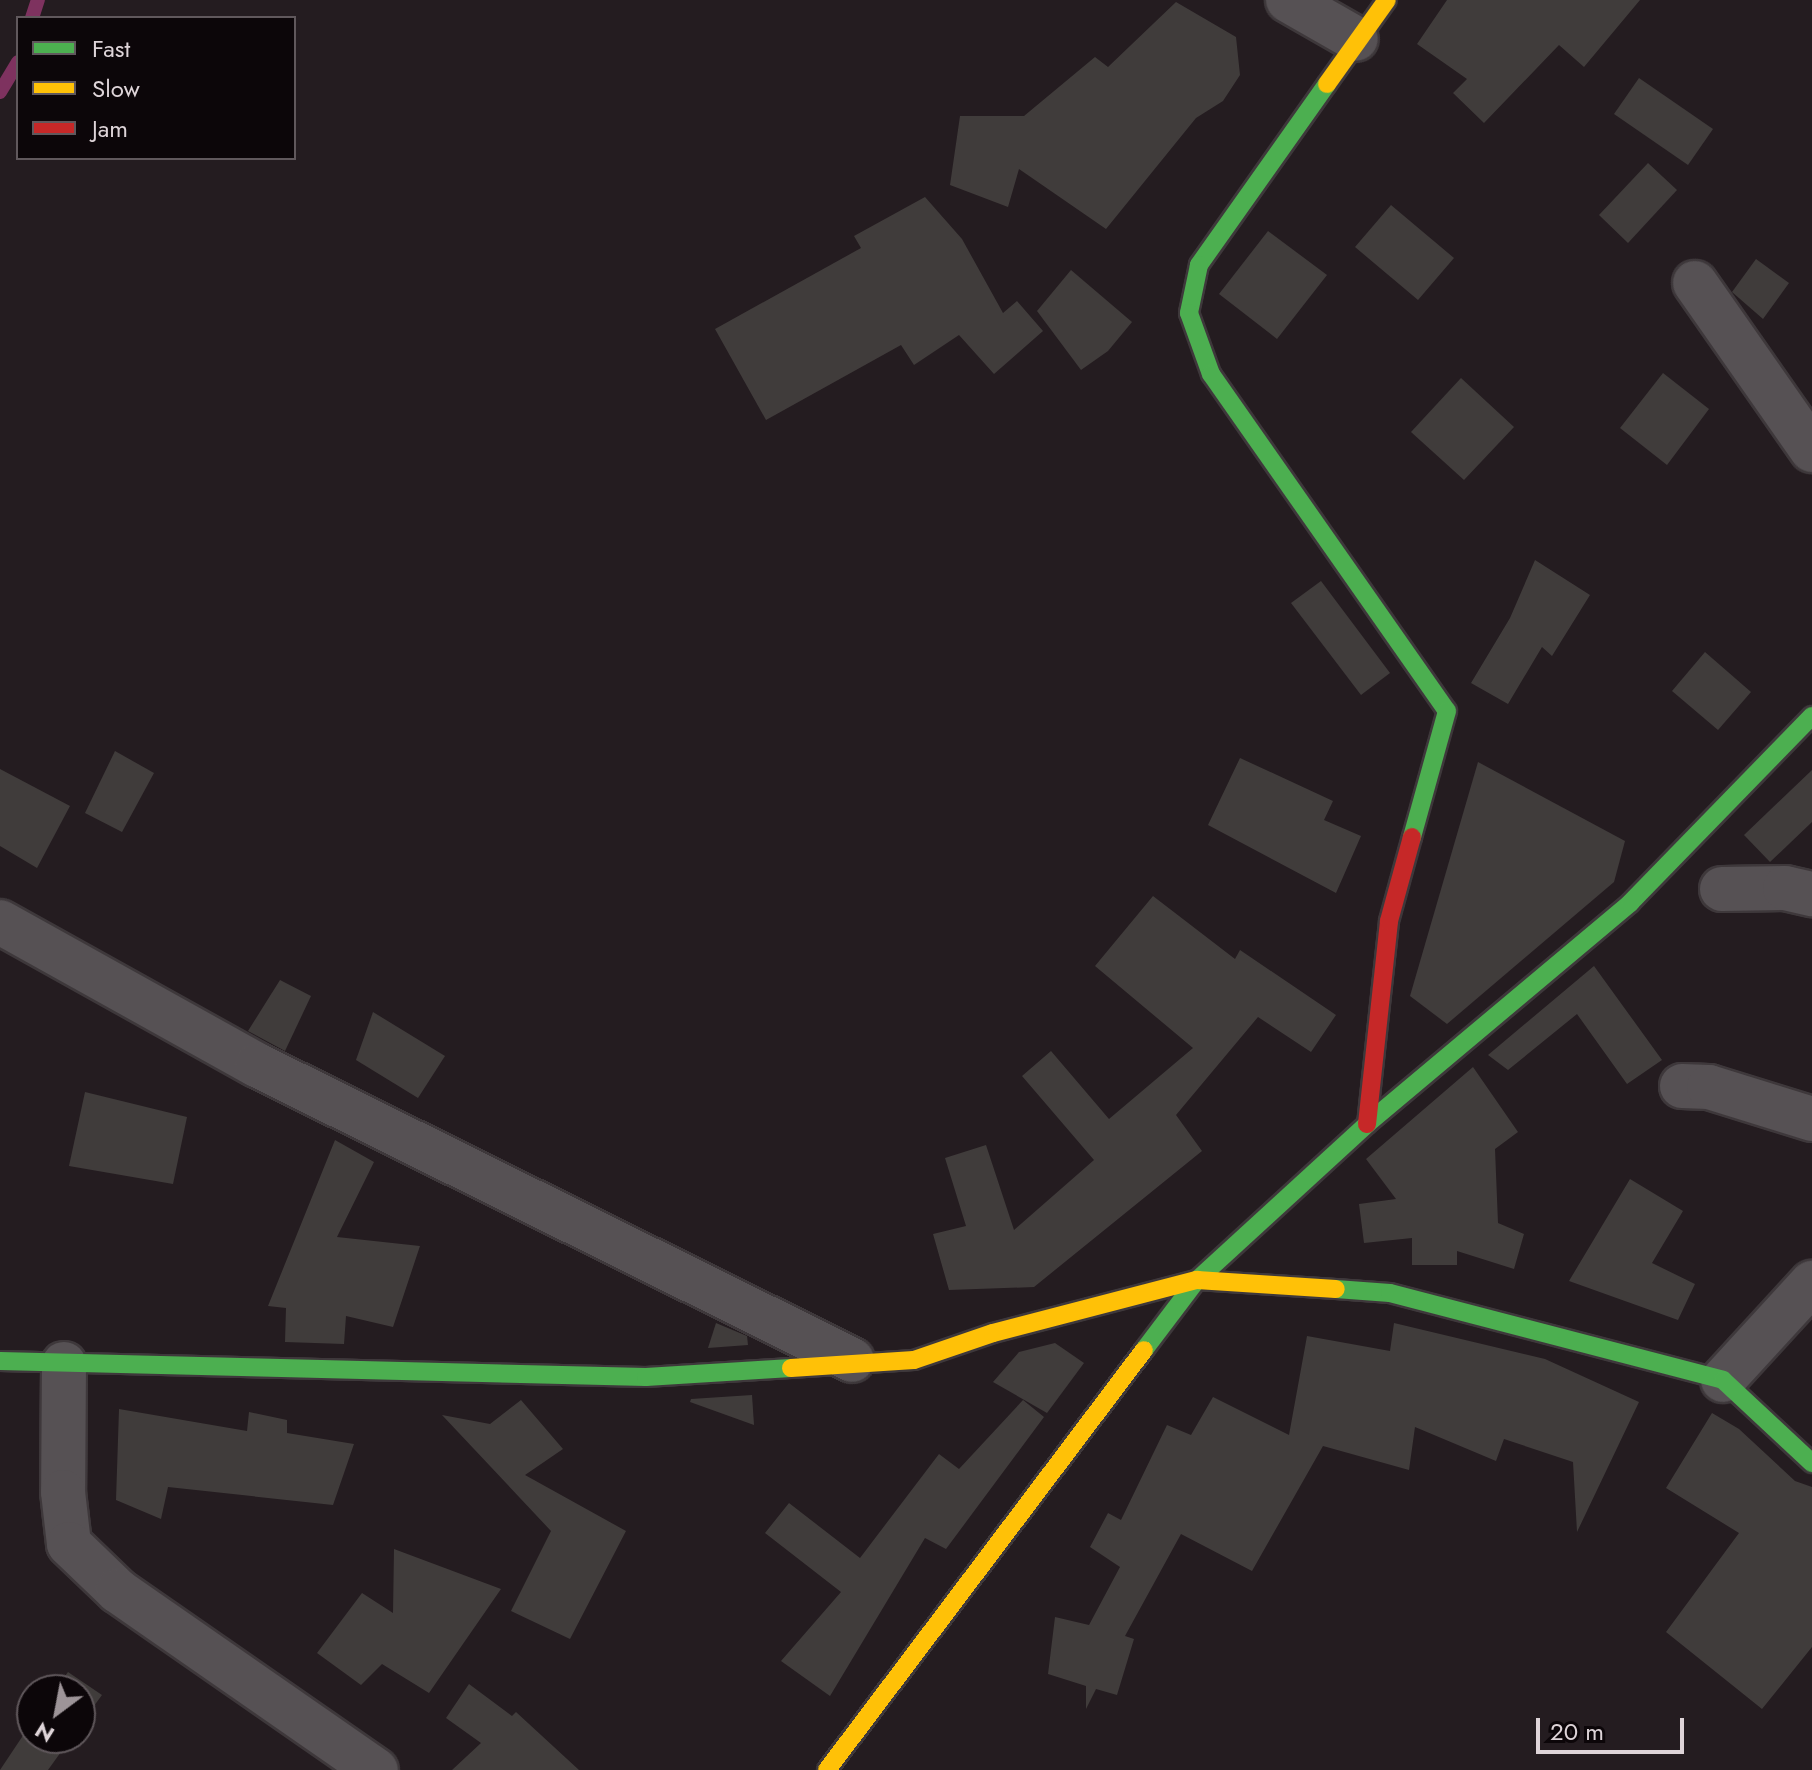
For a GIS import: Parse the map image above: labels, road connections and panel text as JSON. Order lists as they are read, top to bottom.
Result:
{
  "legend": ["Fast", "Slow", "Jam"],
  "scale_bar": "20 m",
  "north": "bottom left"
}
